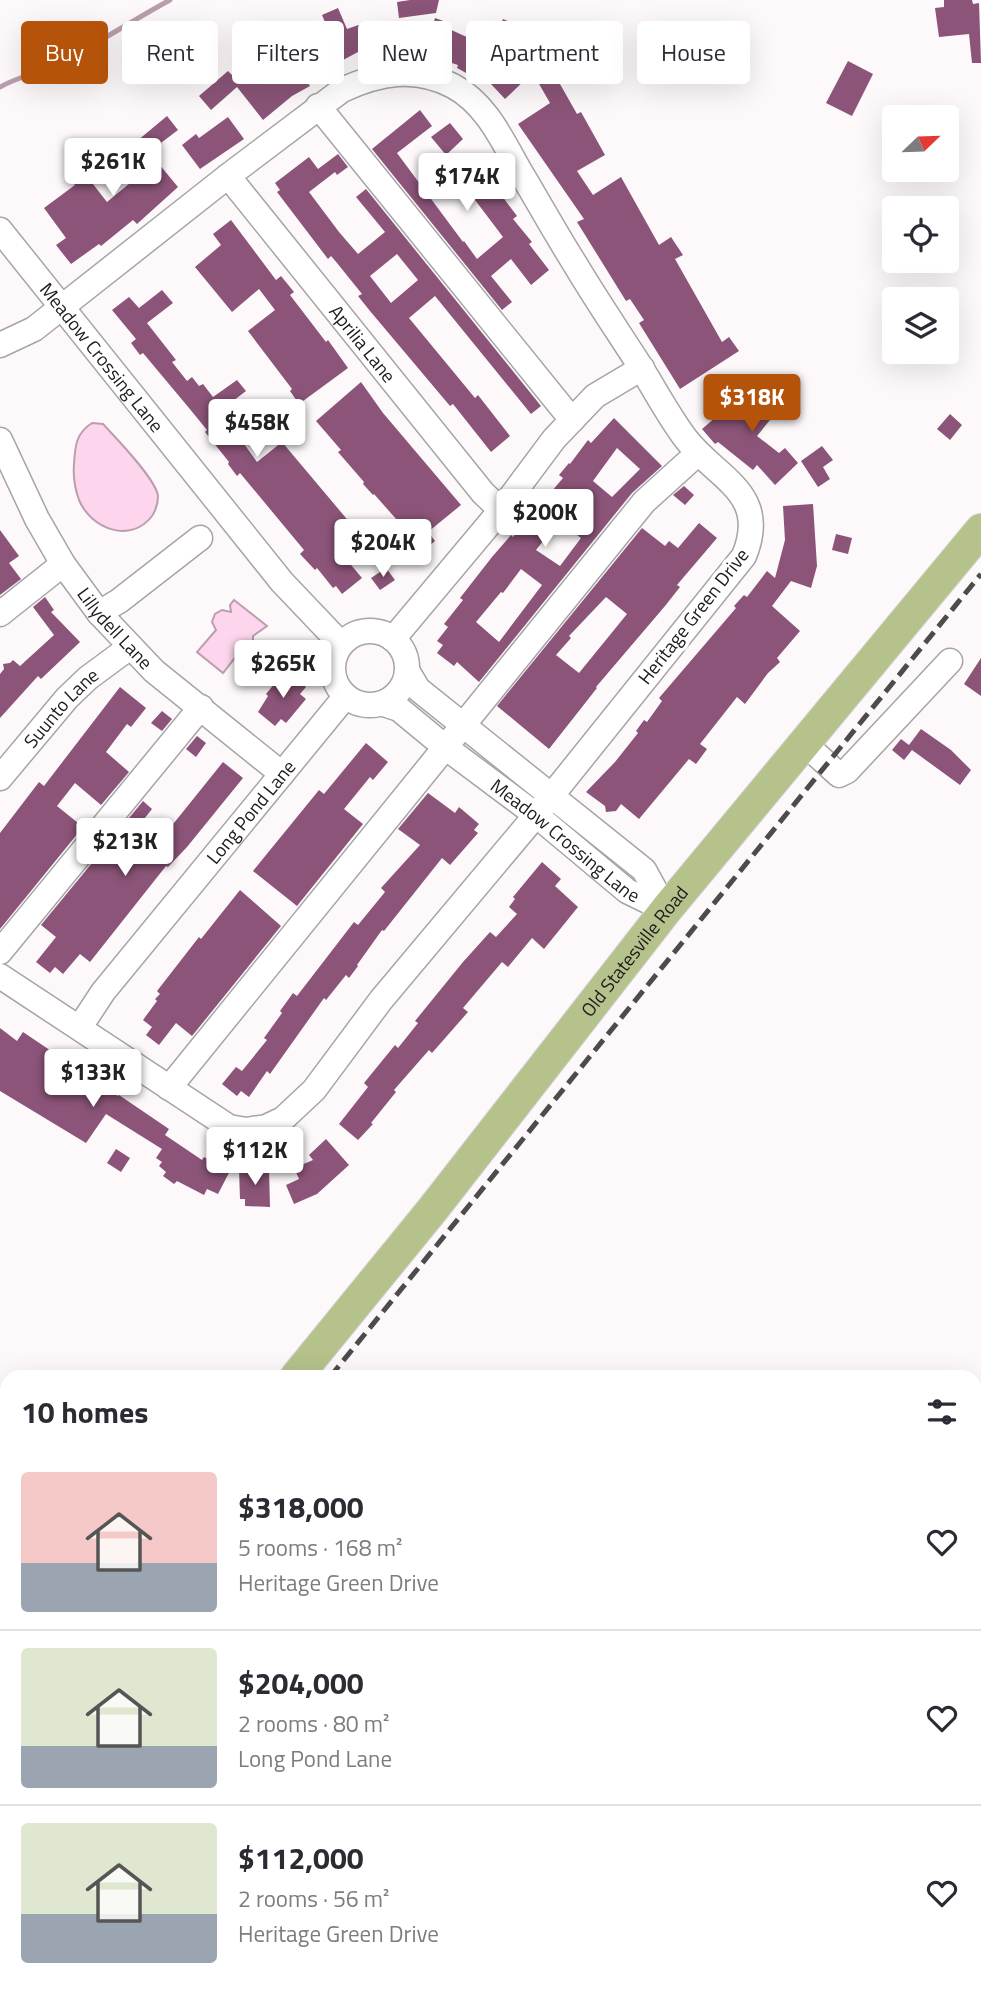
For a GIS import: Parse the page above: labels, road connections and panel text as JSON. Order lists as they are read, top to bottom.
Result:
{
  "streets": {
    "main road": ["Old Statesville Road"],
    "street": [
      "Aprilia Lane",
      "Meadow Crossing Lane",
      "Heritage Green Drive",
      "Lillydell Lane",
      "Suunto Lane",
      "Long Pond Lane"
    ]
  },
  "crossings": [
    ["Aprilia Lane", "Heritage Green Drive"],
    ["Meadow Crossing Lane", "Heritage Green Drive"],
    ["Meadow Crossing Lane", "Long Pond Lane"],
    ["Meadow Crossing Lane", "Old Statesville Road"],
    ["Heritage Green Drive", "Long Pond Lane"],
    ["Lillydell Lane", "Suunto Lane"],
    ["Lillydell Lane", "Long Pond Lane"]
  ],
  "north": "top right",
  "page": {
    "chip": [
      "Buy",
      "Rent",
      "Filters",
      "New",
      "Apartment",
      "House"
    ],
    "price": [
      "$261K",
      "$174K",
      "$318K",
      "$458K",
      "$200K",
      "$204K",
      "$265K",
      "$213K",
      "$133K",
      "$112K"
    ],
    "heading": "10 homes",
    "list": [
      {
        "name": "$318,000",
        "note": "5 rooms · 168 m² · Heritage Green Drive"
      },
      {
        "name": "$204,000",
        "note": "2 rooms · 80 m² · Long Pond Lane"
      },
      {
        "name": "$112,000",
        "note": "2 rooms · 56 m² · Heritage Green Drive"
      }
    ]
  }
}
